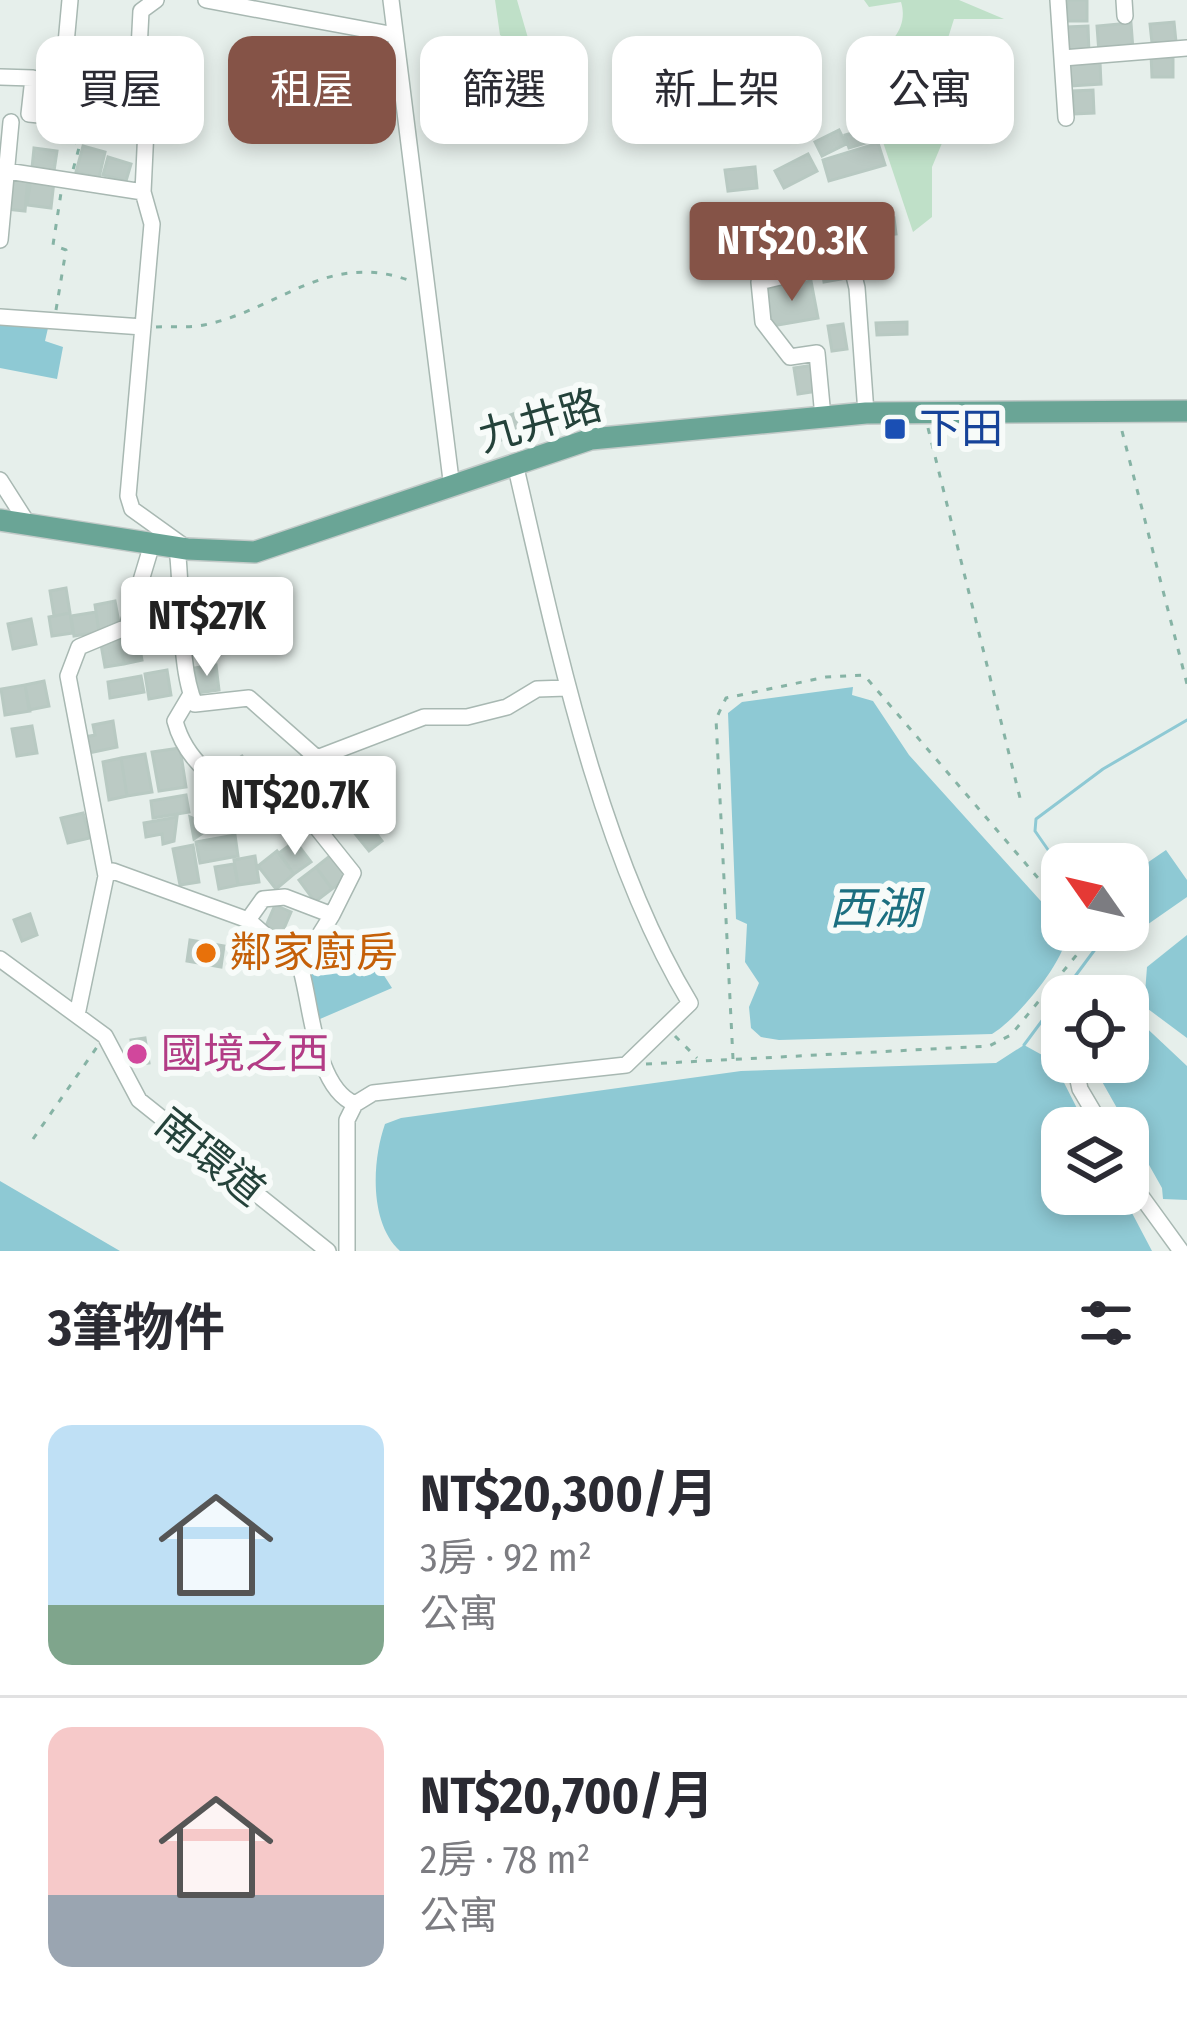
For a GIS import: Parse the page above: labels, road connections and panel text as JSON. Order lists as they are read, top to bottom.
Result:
{
  "streets": {
    "main road": ["九井路"],
    "street": ["南環道"]
  },
  "water": ["西湖"],
  "places": {
    "transit": ["下田"],
    "other": ["鄰家廚房", "國境之西"]
  },
  "north": "top left",
  "page": {
    "chip": [
      "買屋",
      "租屋",
      "篩選",
      "新上架",
      "公寓"
    ],
    "price": ["NT$20.3K", "NT$27K", "NT$20.7K"],
    "heading": "3筆物件",
    "list": [
      {
        "name": "NT$20,300/月",
        "note": "3房 · 92 m² · 公寓"
      },
      {
        "name": "NT$20,700/月",
        "note": "2房 · 78 m² · 公寓"
      }
    ]
  }
}
